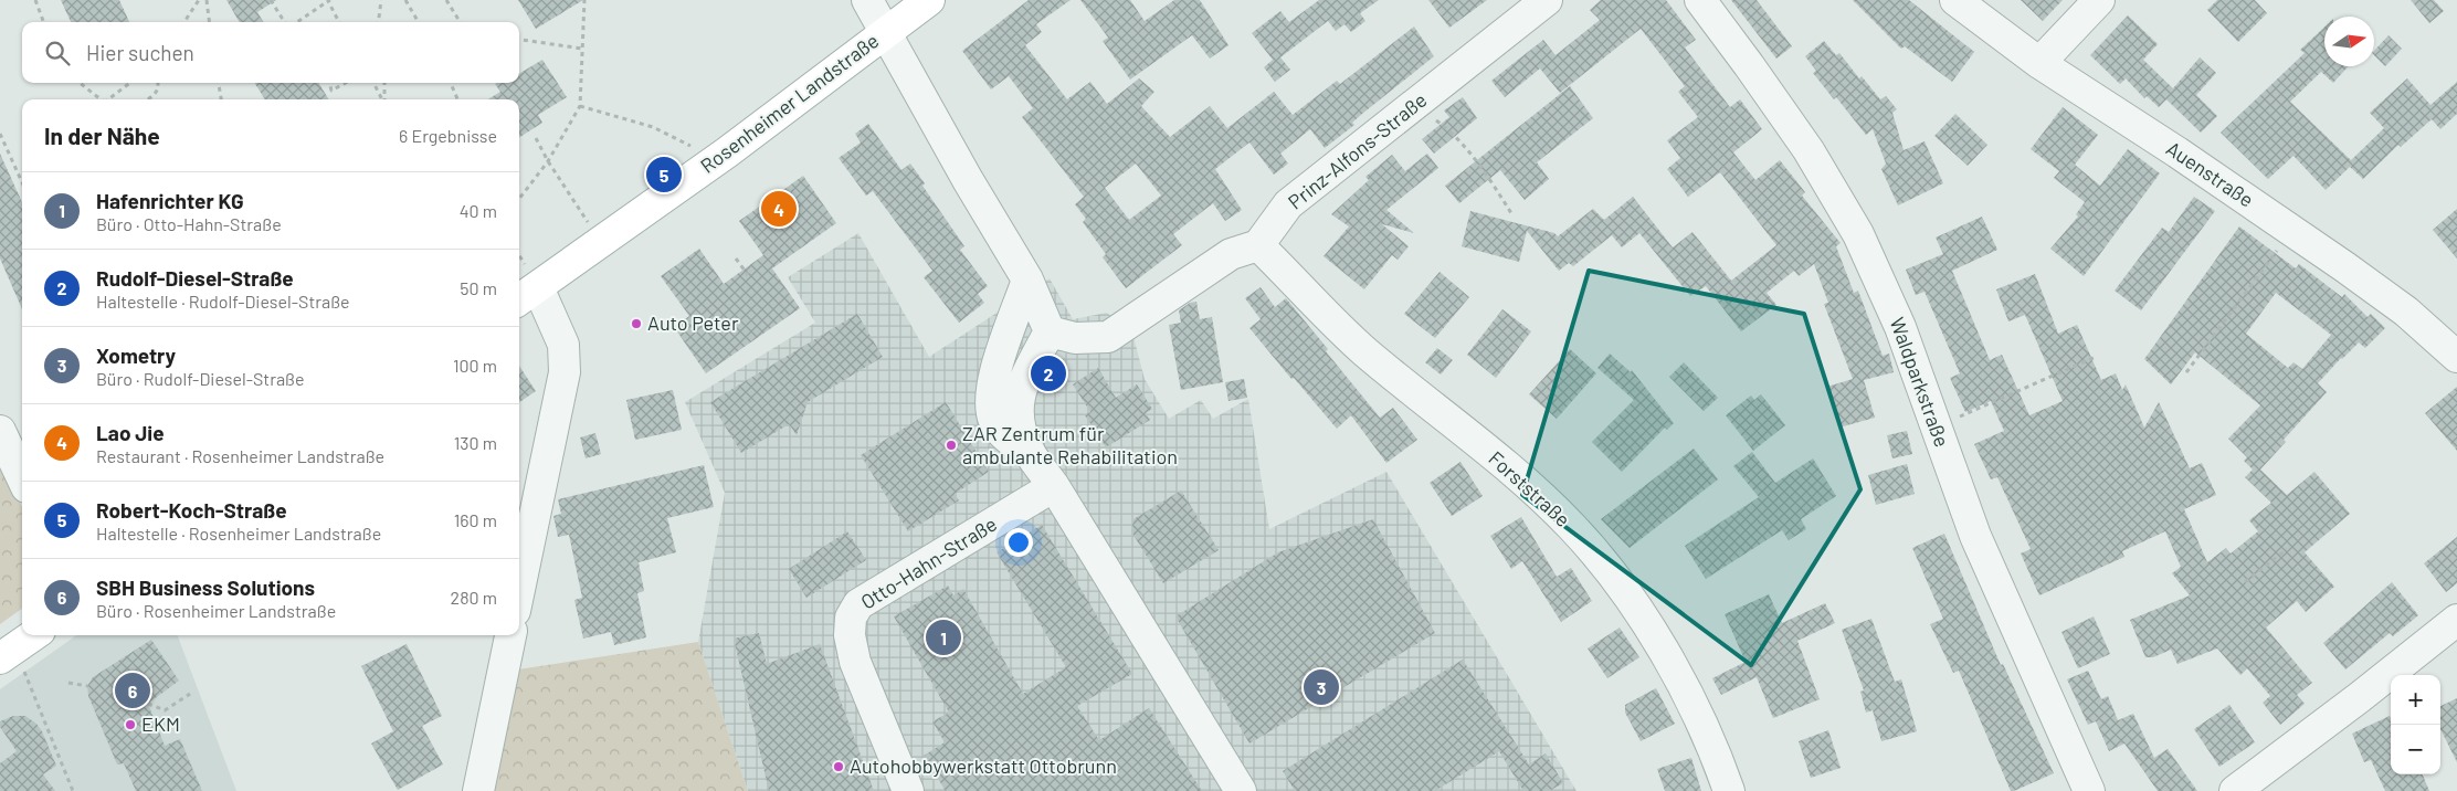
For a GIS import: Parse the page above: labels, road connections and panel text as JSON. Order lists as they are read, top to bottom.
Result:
{
  "streets": {
    "main road": ["Rosenheimer Landstraße"],
    "street": [
      "Prinz-Alfons-Straße",
      "Auenstraße",
      "Waldparkstraße",
      "Forststraße",
      "Otto-Hahn-Straße"
    ]
  },
  "crossings": [
    ["Prinz-Alfons-Straße", "Forststraße"]
  ],
  "places": [
    "Auto Peter",
    "ZAR Zentrum für ambulante Rehabilitation",
    "EKM",
    "Autohobbywerkstatt Ottobrunn"
  ],
  "north": "right",
  "page": {
    "search": "Hier suchen",
    "heading": ["In der Nähe", "6 Ergebnisse"],
    "pins": [
      "5",
      "4",
      "2",
      "1",
      "3",
      "6"
    ],
    "list": [
      {
        "mark": "1",
        "name": "Hafenrichter KG",
        "note": "Büro · Otto-Hahn-Straße",
        "value": "40 m"
      },
      {
        "mark": "2",
        "name": "Rudolf-Diesel-Straße",
        "note": "Haltestelle · Rudolf-Diesel-Straße",
        "value": "50 m"
      },
      {
        "mark": "3",
        "name": "Xometry",
        "note": "Büro · Rudolf-Diesel-Straße",
        "value": "100 m"
      },
      {
        "mark": "4",
        "name": "Lao Jie",
        "note": "Restaurant · Rosenheimer Landstraße",
        "value": "130 m"
      },
      {
        "mark": "5",
        "name": "Robert-Koch-Straße",
        "note": "Haltestelle · Rosenheimer Landstraße",
        "value": "160 m"
      },
      {
        "mark": "6",
        "name": "SBH Business Solutions",
        "note": "Büro · Rosenheimer Landstraße",
        "value": "280 m"
      }
    ],
    "map_buttons": ["+", "−"]
  }
}
